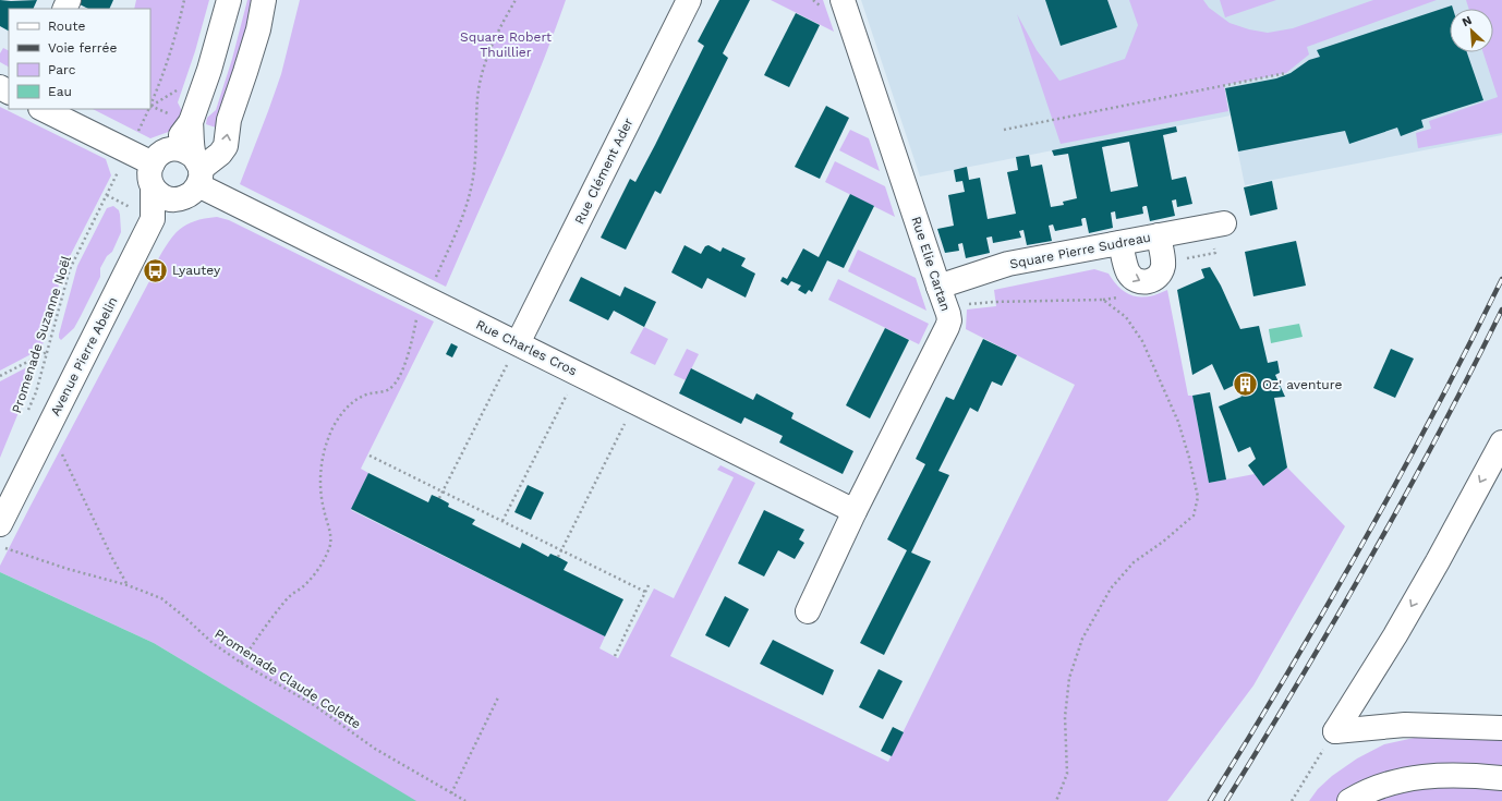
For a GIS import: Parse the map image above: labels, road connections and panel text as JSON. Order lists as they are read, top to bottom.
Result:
{
  "streets": {
    "street": [
      "Rue Clément Ader",
      "Square Pierre Sudreau",
      "Rue Elie Cartan",
      "Rue Charles Cros",
      "Avenue Pierre Abelin"
    ],
    "path": ["Promenade Suzanne Noël", "Promenade Claude Colette"]
  },
  "crossings": [
    ["Rue Clément Ader", "Rue Charles Cros"],
    ["Square Pierre Sudreau", "Rue Elie Cartan"],
    ["Rue Elie Cartan", "Rue Charles Cros"],
    ["Rue Charles Cros", "Avenue Pierre Abelin"]
  ],
  "parks": ["Square Robert Thuillier"],
  "places": {
    "bus stop": ["Lyautey"],
    "building": ["Oz' aventure"]
  },
  "legend": [
    "Route",
    "Voie ferrée",
    "Parc",
    "Eau"
  ],
  "north": "top left"
}
